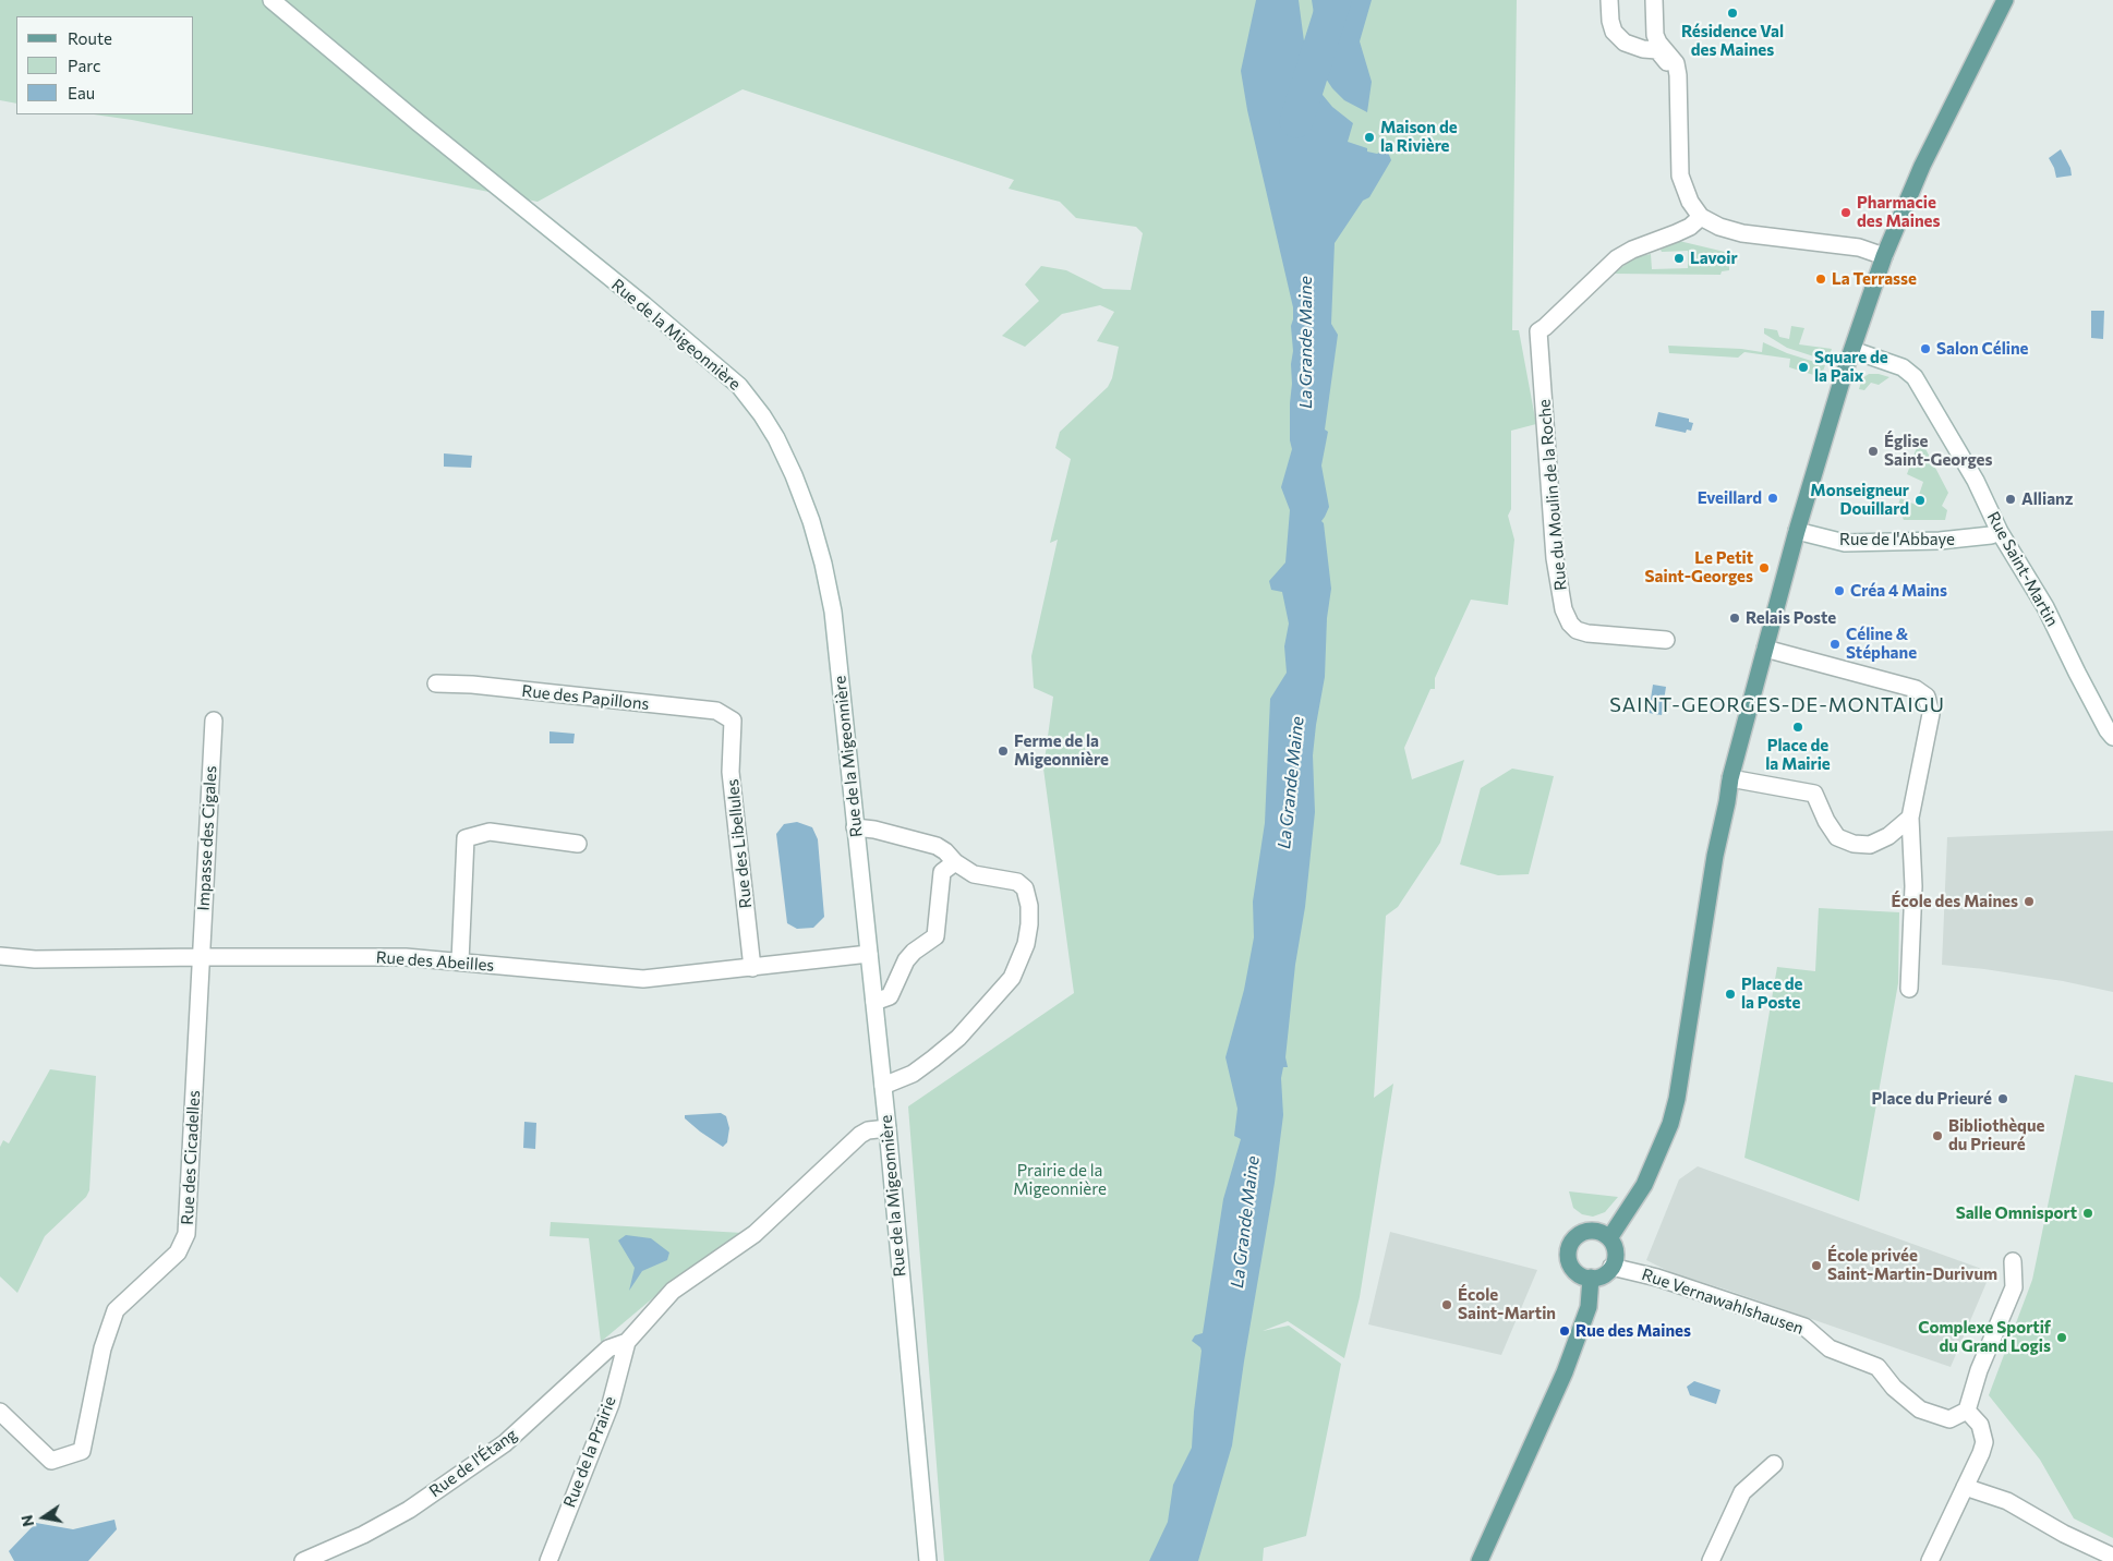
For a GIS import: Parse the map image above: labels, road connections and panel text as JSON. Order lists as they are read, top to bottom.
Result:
{
  "streets": {
    "street": [
      "Rue de la Migeonnière",
      "Rue du Moulin de la Roche",
      "Rue de l'Abbaye",
      "Rue Saint-Martin",
      "Rue des Papillons",
      "Impasse des Cigales",
      "Rue des Libellules",
      "Rue des Abeilles",
      "Rue des Cicadelles",
      "Rue Vernawahlshausen",
      "Rue de la Prairie",
      "Rue de l'Étang"
    ]
  },
  "crossings": [
    ["Rue de la Migeonnière", "Rue des Abeilles"],
    ["Rue de l'Abbaye", "Rue Saint-Martin"],
    ["Rue des Papillons", "Rue des Libellules"],
    ["Impasse des Cigales", "Rue des Abeilles"],
    ["Impasse des Cigales", "Rue des Cicadelles"],
    ["Rue des Libellules", "Rue des Abeilles"],
    ["Rue des Abeilles", "Rue des Cicadelles"],
    ["Rue de la Prairie", "Rue de l'Étang"]
  ],
  "districts": ["SAINT-GEORGES-DE-MONTAIGU"],
  "water": ["La Grande Maine"],
  "parks": ["Prairie de la Migeonnière"],
  "places": [
    "Résidence Val des Maines",
    "Maison de la Rivière",
    "Pharmacie des Maines",
    "Lavoir",
    "La Terrasse",
    "Salon Céline",
    "Square de la Paix",
    "Église Saint-Georges",
    "Eveillard",
    "Allianz",
    "Monseigneur Douillard",
    "Le Petit Saint-Georges",
    "Créa 4 Mains",
    "Relais Poste",
    "Céline & Stéphane",
    "Place de la Mairie",
    "Ferme de la Migeonnière",
    "École des Maines",
    "Place de la Poste",
    "Place du Prieuré",
    "Bibliothèque du Prieuré",
    "Salle Omnisport",
    "École privée Saint-Martin-Durivum",
    "École Saint-Martin",
    "Rue des Maines",
    "Complexe Sportif du Grand Logis"
  ],
  "legend": ["Route", "Parc", "Eau"],
  "north": "left"
}
